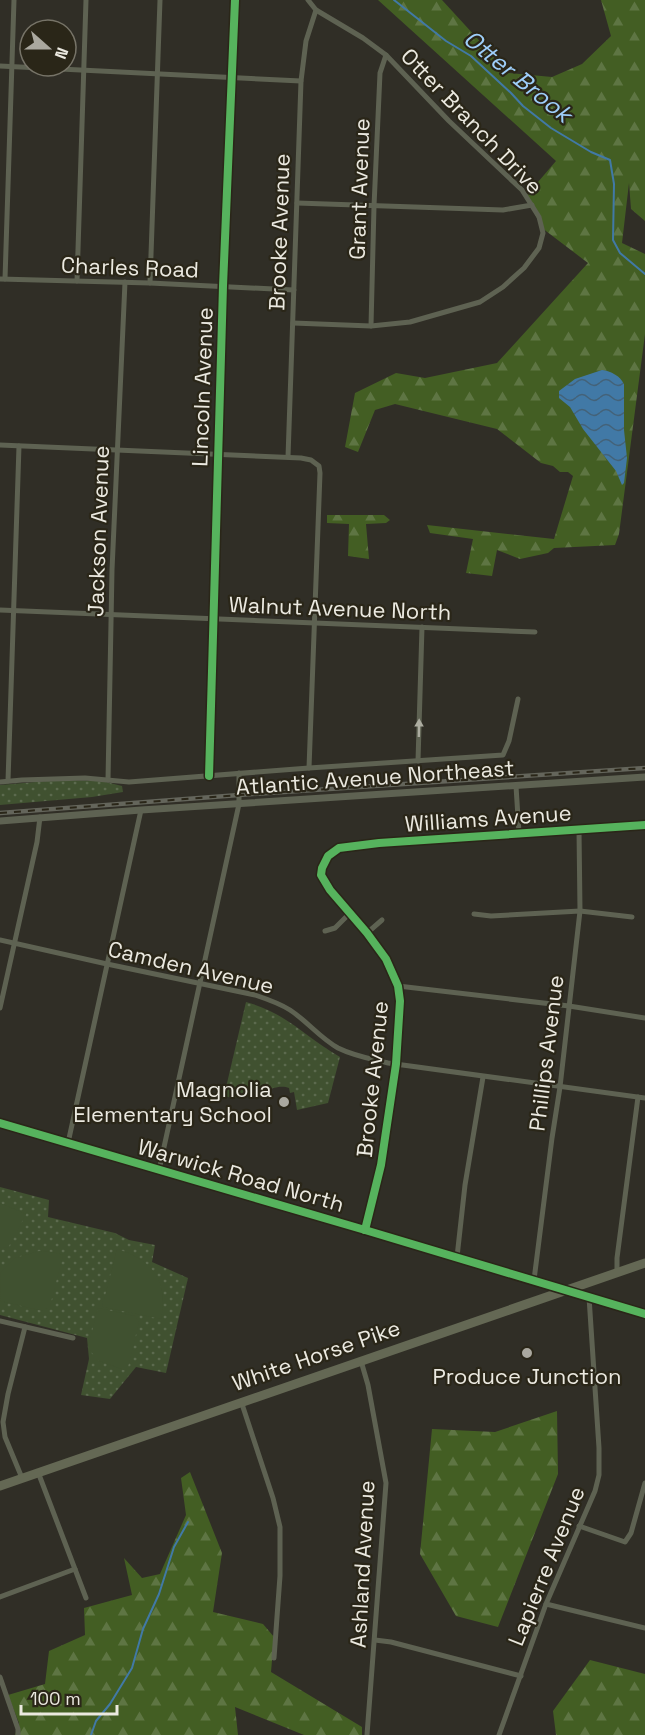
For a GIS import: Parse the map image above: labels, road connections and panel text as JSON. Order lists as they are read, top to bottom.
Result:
{
  "streets": {
    "highway": ["White Horse Pike"],
    "street": [
      "Otter Branch Drive",
      "Grant Avenue",
      "Brooke Avenue",
      "Charles Road",
      "Lincoln Avenue",
      "Jackson Avenue",
      "Walnut Avenue North",
      "Atlantic Avenue Northeast",
      "Williams Avenue",
      "Camden Avenue",
      "Phillips Avenue",
      "Warwick Road North",
      "Ashland Avenue",
      "Lapierre Avenue"
    ]
  },
  "crossings": [
    ["Otter Branch Drive", "Grant Avenue"],
    ["Otter Branch Drive", "Brooke Avenue"],
    ["Brooke Avenue", "Charles Road"],
    ["Brooke Avenue", "Williams Avenue"],
    ["Brooke Avenue", "Camden Avenue"],
    ["Brooke Avenue", "Warwick Road North"],
    ["Charles Road", "Lincoln Avenue"],
    ["Charles Road", "Jackson Avenue"],
    ["Lincoln Avenue", "Walnut Avenue North"],
    ["Jackson Avenue", "Walnut Avenue North"],
    ["Williams Avenue", "Phillips Avenue"],
    ["Camden Avenue", "Phillips Avenue"],
    ["Phillips Avenue", "Warwick Road North"],
    ["Warwick Road North", "White Horse Pike"],
    ["Warwick Road North", "Lapierre Avenue"],
    ["White Horse Pike", "Ashland Avenue"]
  ],
  "water": ["Otter Brook"],
  "places": ["Magnolia Elementary School", "Produce Junction"],
  "scale_bar": "100 m",
  "north": "right"
}
